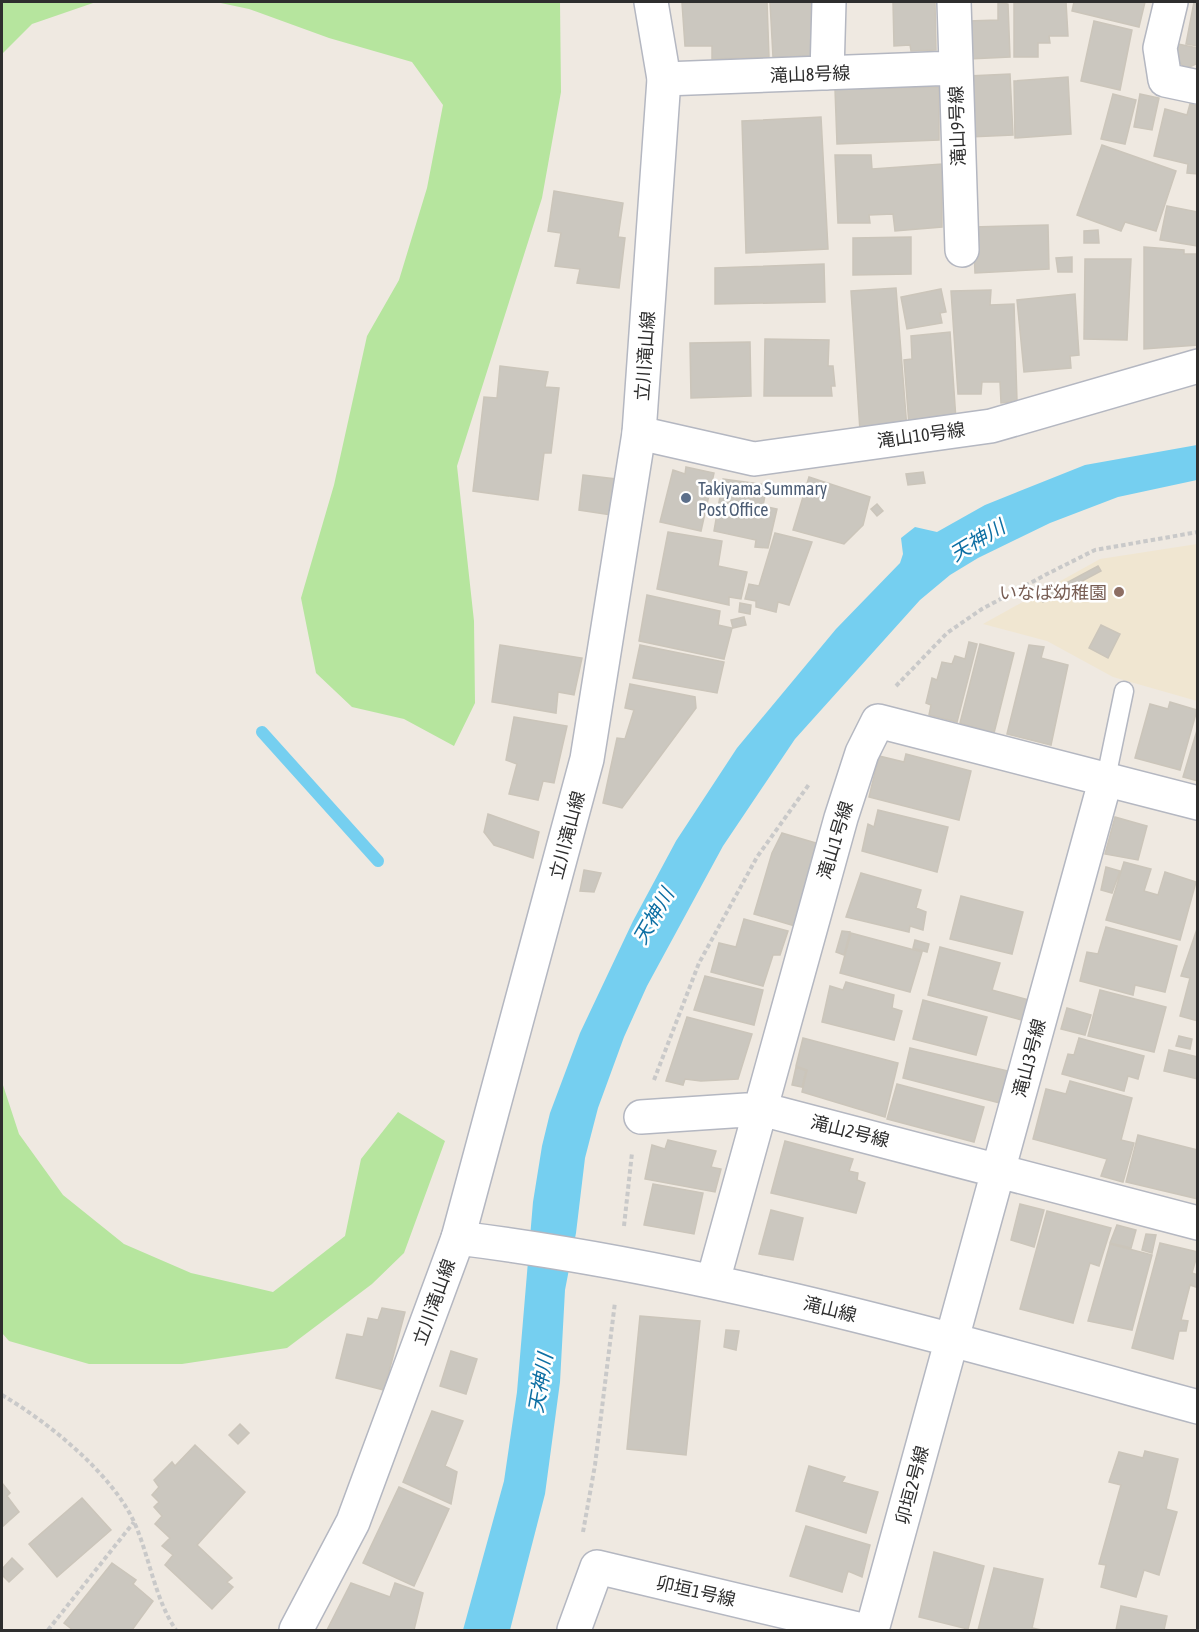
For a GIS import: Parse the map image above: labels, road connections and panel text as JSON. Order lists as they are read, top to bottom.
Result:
{
  "streets": {
    "street": [
      "滝山8号線",
      "滝山9号線",
      "立川滝山線",
      "滝山10号線",
      "滝山1号線",
      "滝山3号線",
      "滝山2号線",
      "滝山線",
      "卯垣2号線",
      "卯垣1号線"
    ]
  },
  "crossings": [
    ["滝山8号線", "滝山9号線"],
    ["滝山8号線", "立川滝山線"],
    ["立川滝山線", "滝山10号線"],
    ["立川滝山線", "滝山線"],
    ["滝山1号線", "滝山2号線"],
    ["滝山1号線", "滝山線"],
    ["滝山3号線", "滝山2号線"],
    ["滝山3号線", "滝山線"],
    ["滝山3号線", "卯垣2号線"],
    ["滝山線", "卯垣2号線"]
  ],
  "water": ["天神川"],
  "places": ["Takiyama Summary Post Office", "いなば幼稚園"]
}
